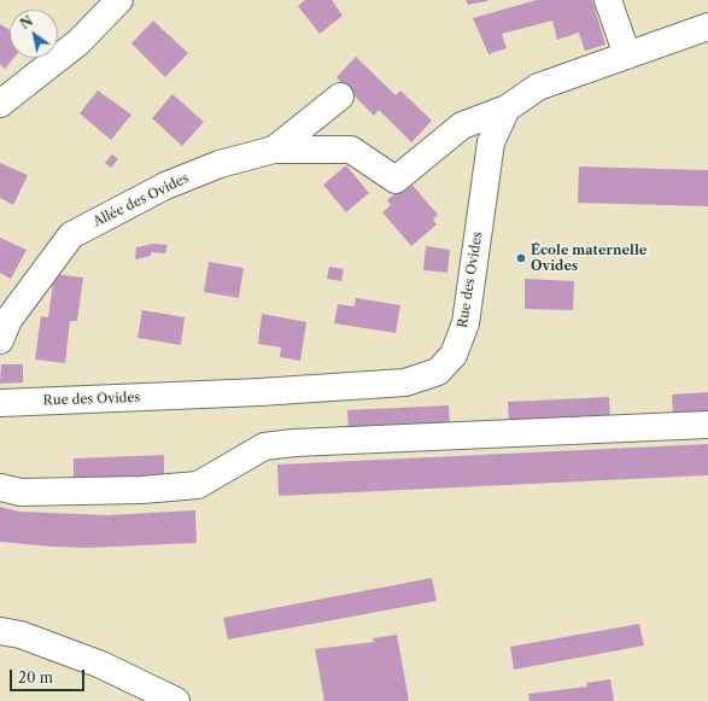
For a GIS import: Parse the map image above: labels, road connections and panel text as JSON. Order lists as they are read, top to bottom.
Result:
{
  "streets": {
    "street": ["Allée des Ovides", "Rue des Ovides"]
  },
  "crossings": [
    ["Allée des Ovides", "Rue des Ovides"]
  ],
  "places": ["École maternelle Ovides"],
  "scale_bar": "20 m",
  "north": "top left"
}
